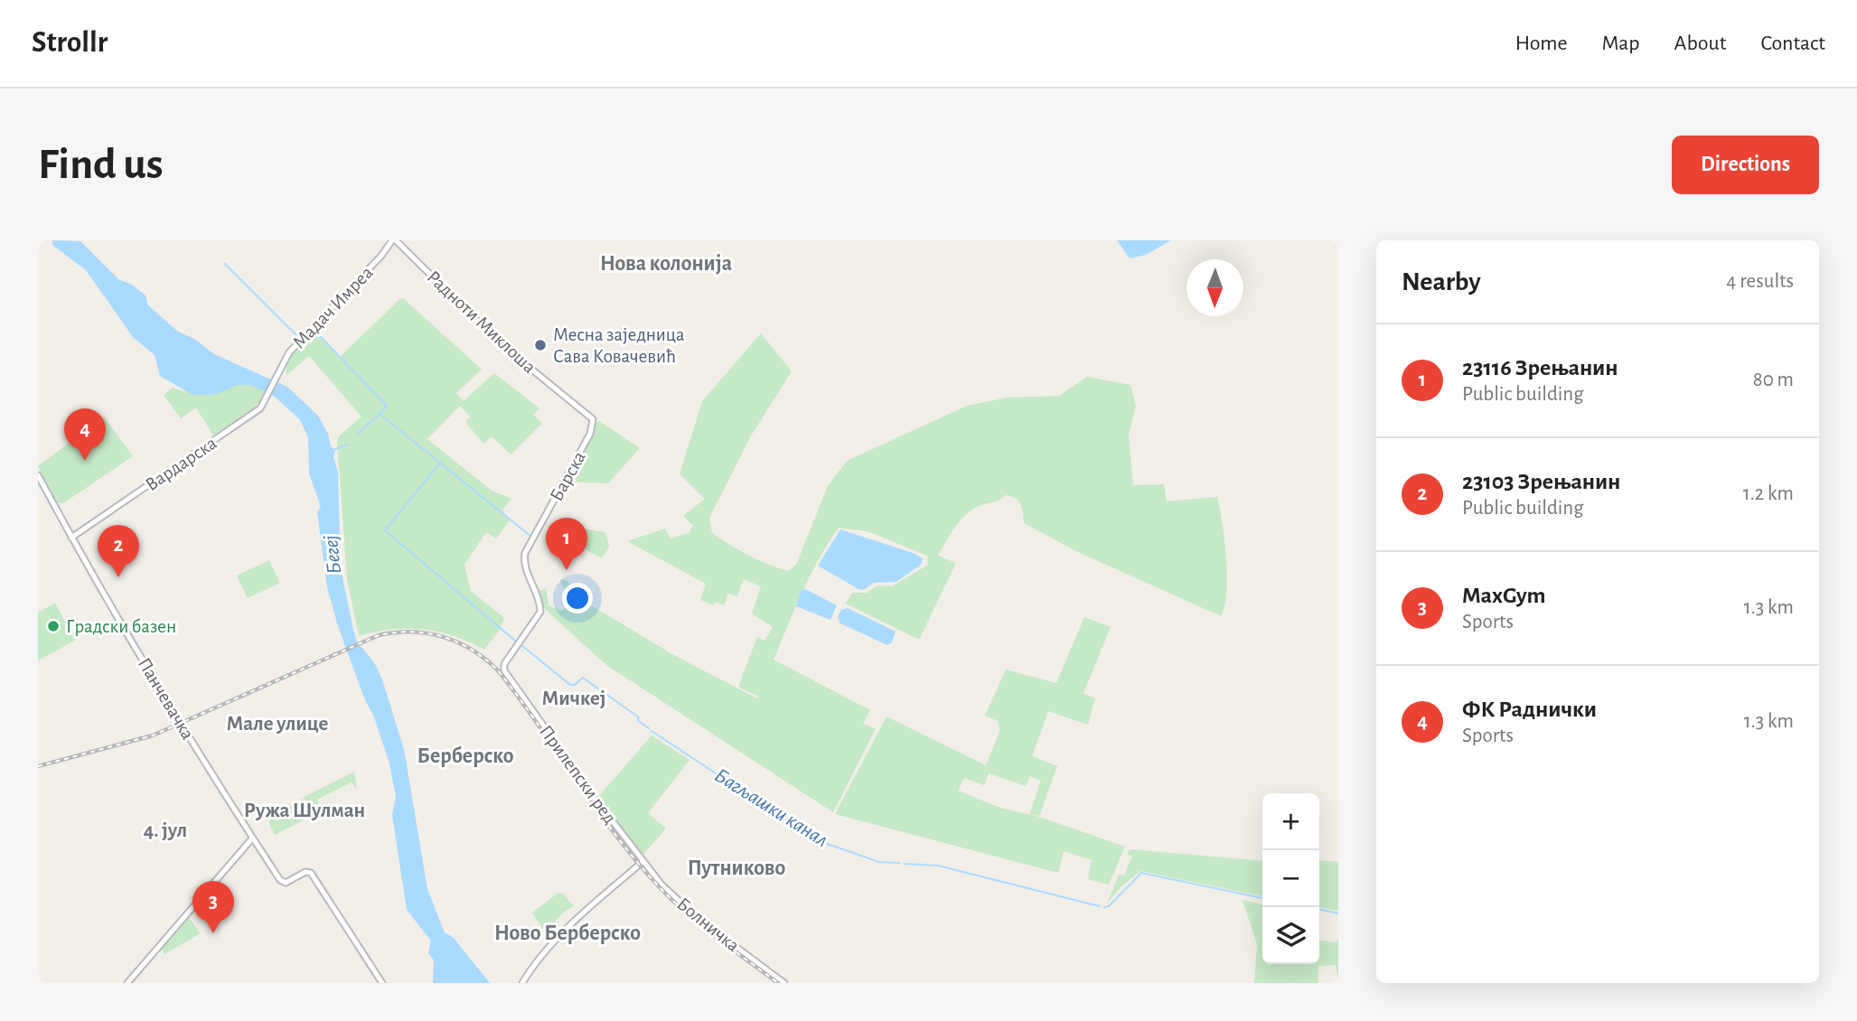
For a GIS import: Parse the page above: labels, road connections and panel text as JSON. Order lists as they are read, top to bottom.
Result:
{
  "streets": {
    "street": [
      "Мадач Имреа",
      "Радноти Миклоша",
      "Вардарска",
      "Барска",
      "Панчевачка",
      "Прилепски ред",
      "Болничка"
    ]
  },
  "crossings": [
    ["Мадач Имреа", "Радноти Миклоша"],
    ["Мадач Имреа", "Вардарска"],
    ["Радноти Миклоша", "Барска"],
    ["Вардарска", "Панчевачка"],
    ["Барска", "Прилепски ред"],
    ["Прилепски ред", "Болничка"]
  ],
  "districts": [
    "Нова колонија",
    "Мичкеј",
    "Мале улице",
    "Берберско",
    "Ружа Шулман",
    "4. јул",
    "Путниково",
    "Ново Берберско"
  ],
  "water": ["Бегеј", "Багљашки канал"],
  "places": ["Месна заједница Сава Ковачевић", "Градски базен"],
  "north": "bottom",
  "page": {
    "header": "Strollr",
    "nav": [
      "Home",
      "Map",
      "About",
      "Contact"
    ],
    "buttons": "Directions",
    "title": "Find us",
    "heading": ["Nearby", "4 results"],
    "list": [
      {
        "mark": "1",
        "name": "23116 Зрењанин",
        "note": "Public building",
        "value": "80 m"
      },
      {
        "mark": "2",
        "name": "23103 Зрењанин",
        "note": "Public building",
        "value": "1.2 km"
      },
      {
        "mark": "3",
        "name": "MaxGym",
        "note": "Sports",
        "value": "1.3 km"
      },
      {
        "mark": "4",
        "name": "ФК Раднички",
        "note": "Sports",
        "value": "1.3 km"
      }
    ],
    "pins": [
      "4",
      "1",
      "2",
      "3"
    ],
    "map_buttons": ["+", "−"]
  }
}
